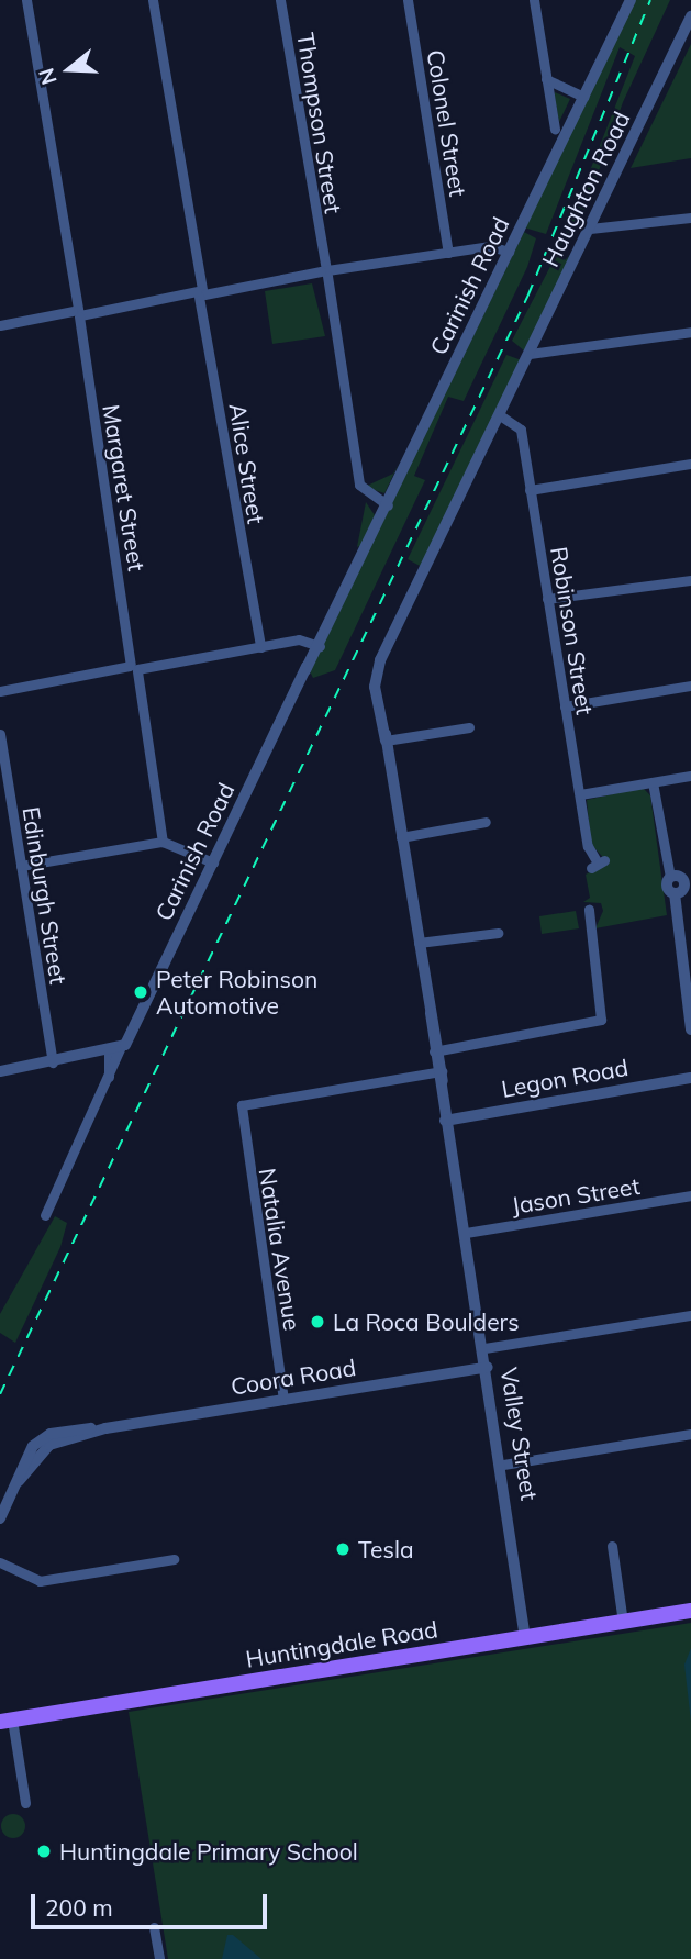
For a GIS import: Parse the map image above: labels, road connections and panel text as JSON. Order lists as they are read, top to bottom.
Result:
{
  "streets": {
    "main road": ["Huntingdale Road"],
    "street": [
      "Thompson Street",
      "Colonel Street",
      "Haughton Road",
      "Carinish Road",
      "Alice Street",
      "Margaret Street",
      "Robinson Street",
      "Edinburgh Street",
      "Legon Road",
      "Jason Street",
      "Natalia Avenue",
      "Coora Road",
      "Valley Street"
    ]
  },
  "crossings": [
    ["Thompson Street", "Carinish Road"],
    ["Haughton Road", "Robinson Street"],
    ["Haughton Road", "Valley Street"],
    ["Legon Road", "Valley Street"],
    ["Jason Street", "Valley Street"],
    ["Natalia Avenue", "Coora Road"],
    ["Natalia Avenue", "Valley Street"],
    ["Coora Road", "Valley Street"],
    ["Valley Street", "Huntingdale Road"]
  ],
  "places": [
    "Peter Robinson Automotive",
    "La Roca Boulders",
    "Tesla",
    "Huntingdale Primary School"
  ],
  "scale_bar": "200 m",
  "north": "left"
}
